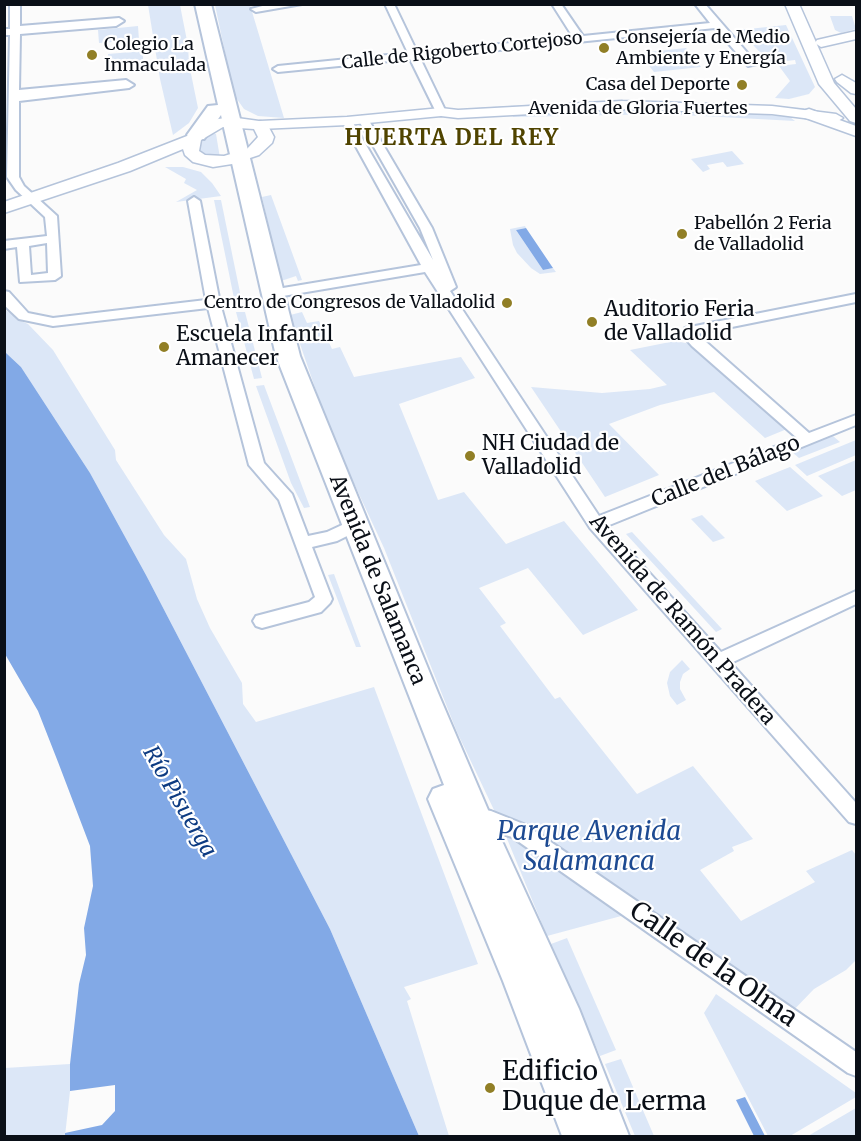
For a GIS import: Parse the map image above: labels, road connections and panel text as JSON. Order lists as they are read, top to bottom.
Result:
{
  "streets": {
    "highway": ["Avenida de Salamanca"],
    "main road": ["Avenida de Gloria Fuertes"],
    "street": [
      "Calle de Rigoberto Cortejoso",
      "Calle del Bálago",
      "Avenida de Ramón Pradera",
      "Calle de la Olma"
    ]
  },
  "crossings": [
    ["Avenida de Gloria Fuertes", "Avenida de Salamanca"],
    ["Avenida de Gloria Fuertes", "Avenida de Ramón Pradera"],
    ["Calle del Bálago", "Avenida de Ramón Pradera"],
    ["Avenida de Salamanca", "Calle de la Olma"]
  ],
  "districts": ["HUERTA DEL REY"],
  "water": ["Río Pisuerga"],
  "parks": ["Parque Avenida Salamanca"],
  "places": [
    "Consejería de Medio Ambiente y Energía",
    "Colegio La Inmaculada",
    "Casa del Deporte",
    "Pabellón 2 Feria de Valladolid",
    "Centro de Congresos de Valladolid",
    "Auditorio Feria de Valladolid",
    "Escuela Infantil Amanecer",
    "NH Ciudad de Valladolid",
    "Edificio Duque de Lerma"
  ]
}
